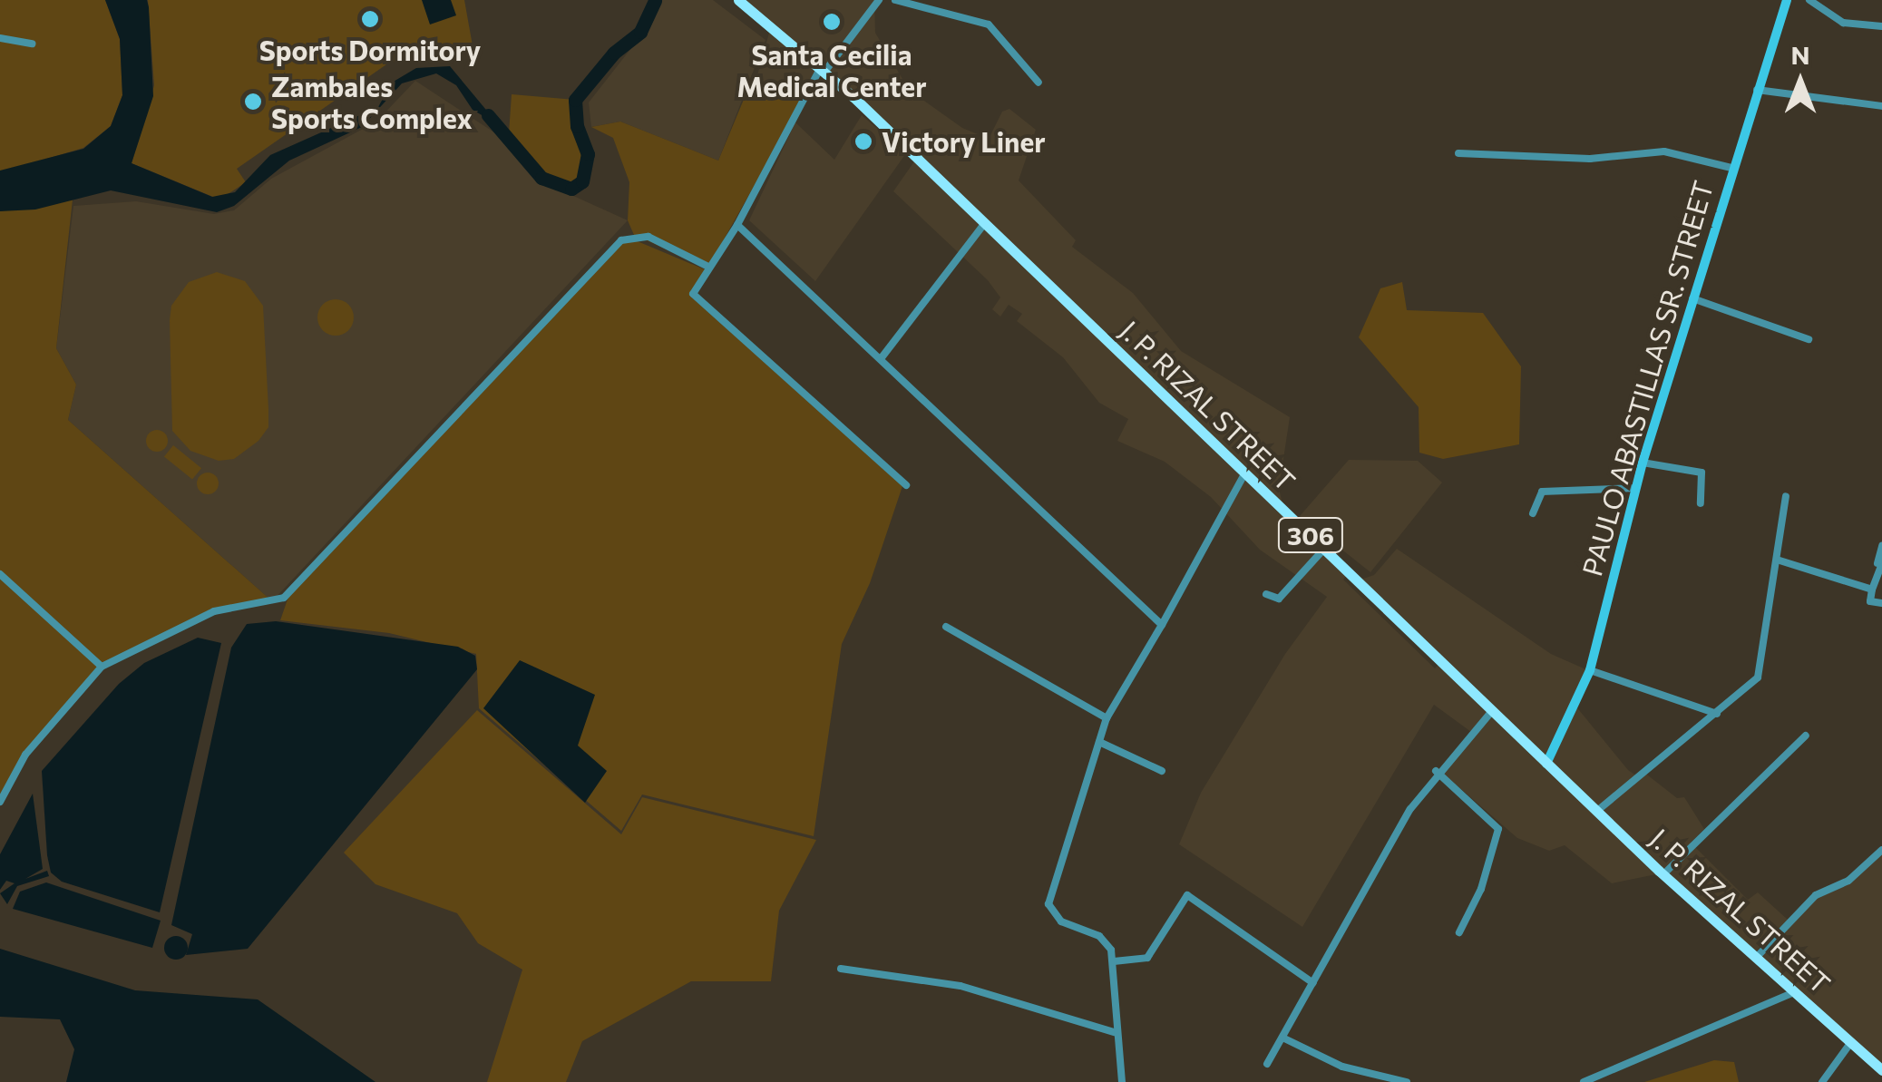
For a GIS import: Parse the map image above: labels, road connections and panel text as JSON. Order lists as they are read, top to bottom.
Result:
{
  "streets": {
    "main road": ["PAULO ABASTILLAS SR. STREET", "J. P. RIZAL STREET", "306"]
  },
  "crossings": [
    ["PAULO ABASTILLAS SR. STREET", "J. P. RIZAL STREET"]
  ],
  "places": [
    "Sports Dormitory",
    "Santa Cecilia Medical Center",
    "Zambales Sports Complex",
    "Victory Liner"
  ],
  "north": "top"
}
